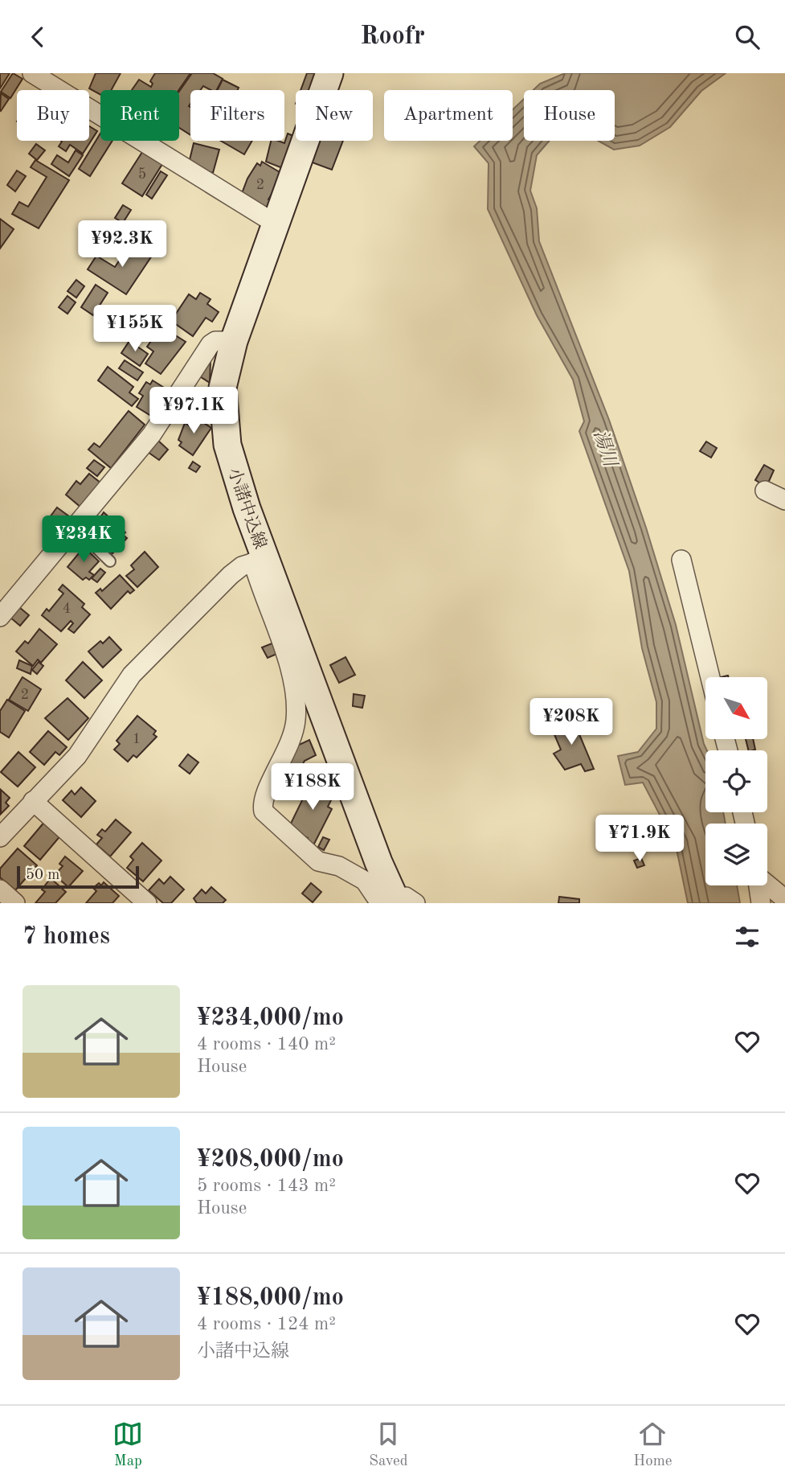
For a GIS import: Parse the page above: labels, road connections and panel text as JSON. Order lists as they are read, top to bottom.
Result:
{
  "streets": {
    "main road": ["小諸中込線"]
  },
  "water": ["湯川"],
  "house_numbers": [
    "5",
    "2",
    "4",
    "2",
    "1"
  ],
  "scale_bar": "50 m",
  "north": "bottom right",
  "page": {
    "header": "Roofr",
    "chip": [
      "Buy",
      "Rent",
      "Filters",
      "New",
      "Apartment",
      "House"
    ],
    "price": [
      "¥92.3K",
      "¥155K",
      "¥97.1K",
      "¥234K",
      "¥208K",
      "¥188K",
      "¥71.9K"
    ],
    "scale": "50 m",
    "heading": "7 homes",
    "list": [
      {
        "name": "¥234,000/mo",
        "note": "4 rooms · 140 m² · House"
      },
      {
        "name": "¥208,000/mo",
        "note": "5 rooms · 143 m² · House"
      },
      {
        "name": "¥188,000/mo",
        "note": "4 rooms · 124 m² · 小諸中込線"
      }
    ],
    "tabs": ["Map", "Saved", "Home"]
  }
}
